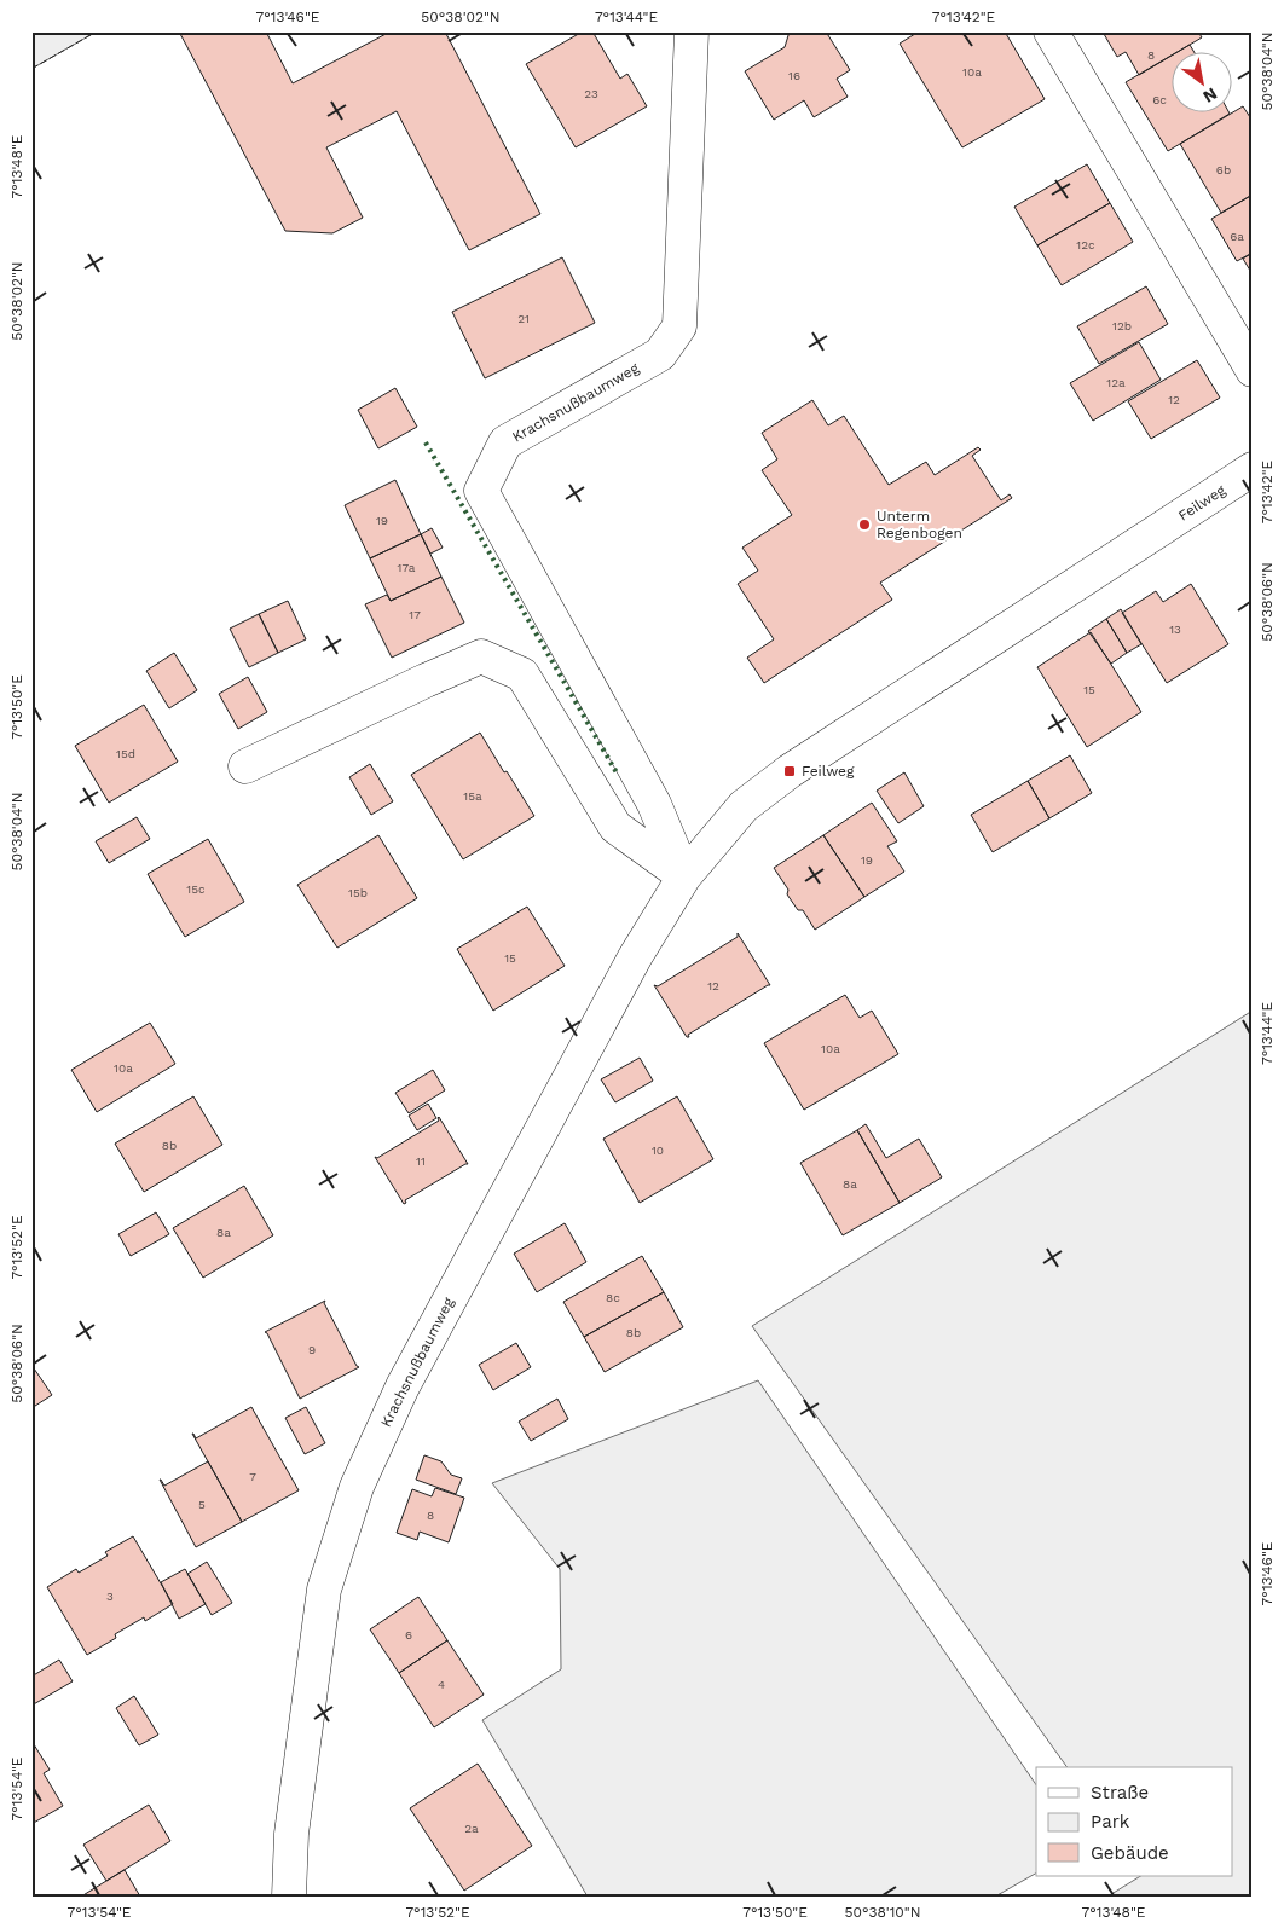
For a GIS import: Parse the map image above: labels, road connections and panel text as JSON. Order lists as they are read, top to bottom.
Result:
{
  "streets": {
    "street": ["Krachsnußbaumweg", "Feilweg"]
  },
  "crossings": [
    ["Krachsnußbaumweg", "Feilweg"]
  ],
  "places": {
    "other": ["Unterm Regenbogen"],
    "transit": ["Feilweg"]
  },
  "house_numbers": [
    "8",
    "10a",
    "16",
    "23",
    "6c",
    "6b",
    "6a",
    "12c",
    "21",
    "12b",
    "12a",
    "12",
    "19",
    "17a",
    "17",
    "13",
    "15",
    "15d",
    "15a",
    "19",
    "15c",
    "15b",
    "15",
    "12",
    "10a",
    "10a",
    "8b",
    "10",
    "11",
    "8a",
    "8a",
    "8c",
    "8b",
    "9",
    "7",
    "5",
    "8",
    "3",
    "6",
    "4",
    "2a"
  ],
  "legend": ["Straße", "Park", "Gebäude"],
  "north": "bottom right",
  "coordinates": [
    "7°13'46\"E",
    "50°38'02\"N",
    "7°13'44\"E",
    "7°13'42\"E",
    "50°38'04\"N",
    "7°13'48\"E",
    "50°38'06\"N",
    "7°13'50\"E",
    "7°13'52\"E",
    "7°13'54\"E",
    "50°38'10\"N"
  ]
}
